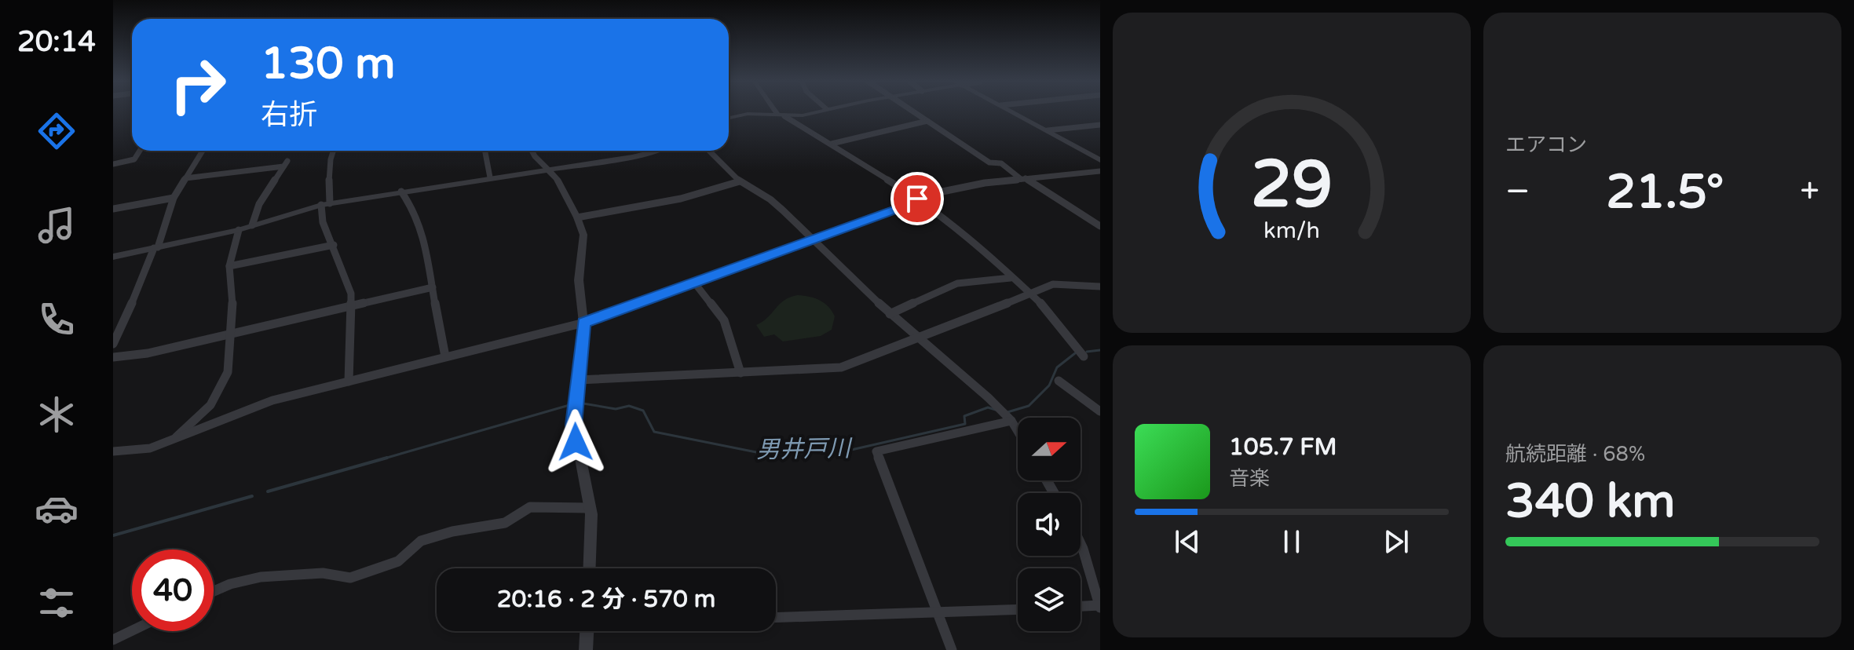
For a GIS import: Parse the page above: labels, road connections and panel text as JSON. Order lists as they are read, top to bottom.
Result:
{
  "water": ["男井戸川"],
  "north": "right",
  "page": {
    "tabs": "20:14",
    "tile": [
      "エアコン",
      ["航続距離 · 68%", "340 km"]
    ],
    "turn": ["130 m", "右折"],
    "heat": ["−", "21.5°", "+"],
    "song": ["105.7 FM", "音楽"],
    "limit": "40",
    "trip": "20:16 · 2 分 · 570 m",
    "gauge": ["29", "km/h"]
  }
}
